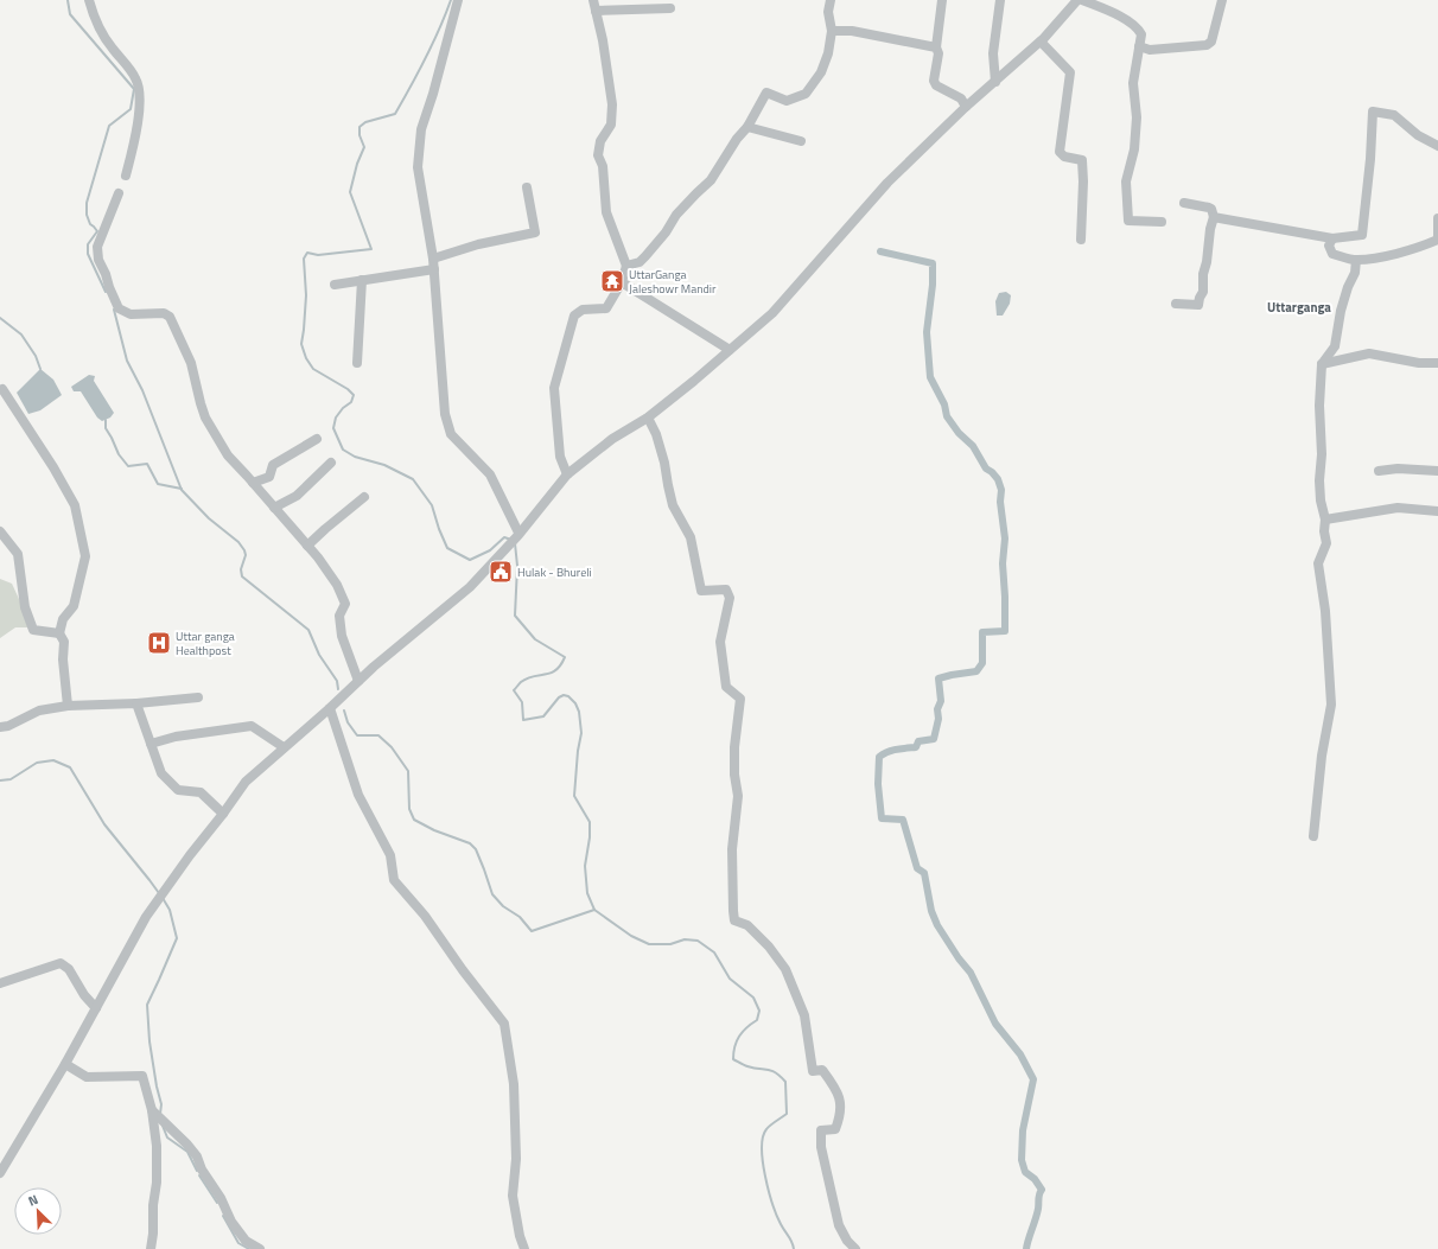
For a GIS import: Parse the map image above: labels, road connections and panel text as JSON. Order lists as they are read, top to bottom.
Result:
{
  "districts": ["Uttarganga"],
  "places": {
    "temple": ["UttarGanga Jaleshowr Mandir"],
    "public building": ["Hulak - Bhureli"],
    "hospital": ["Uttar ganga Healthpost"]
  },
  "north": "top left"
}
